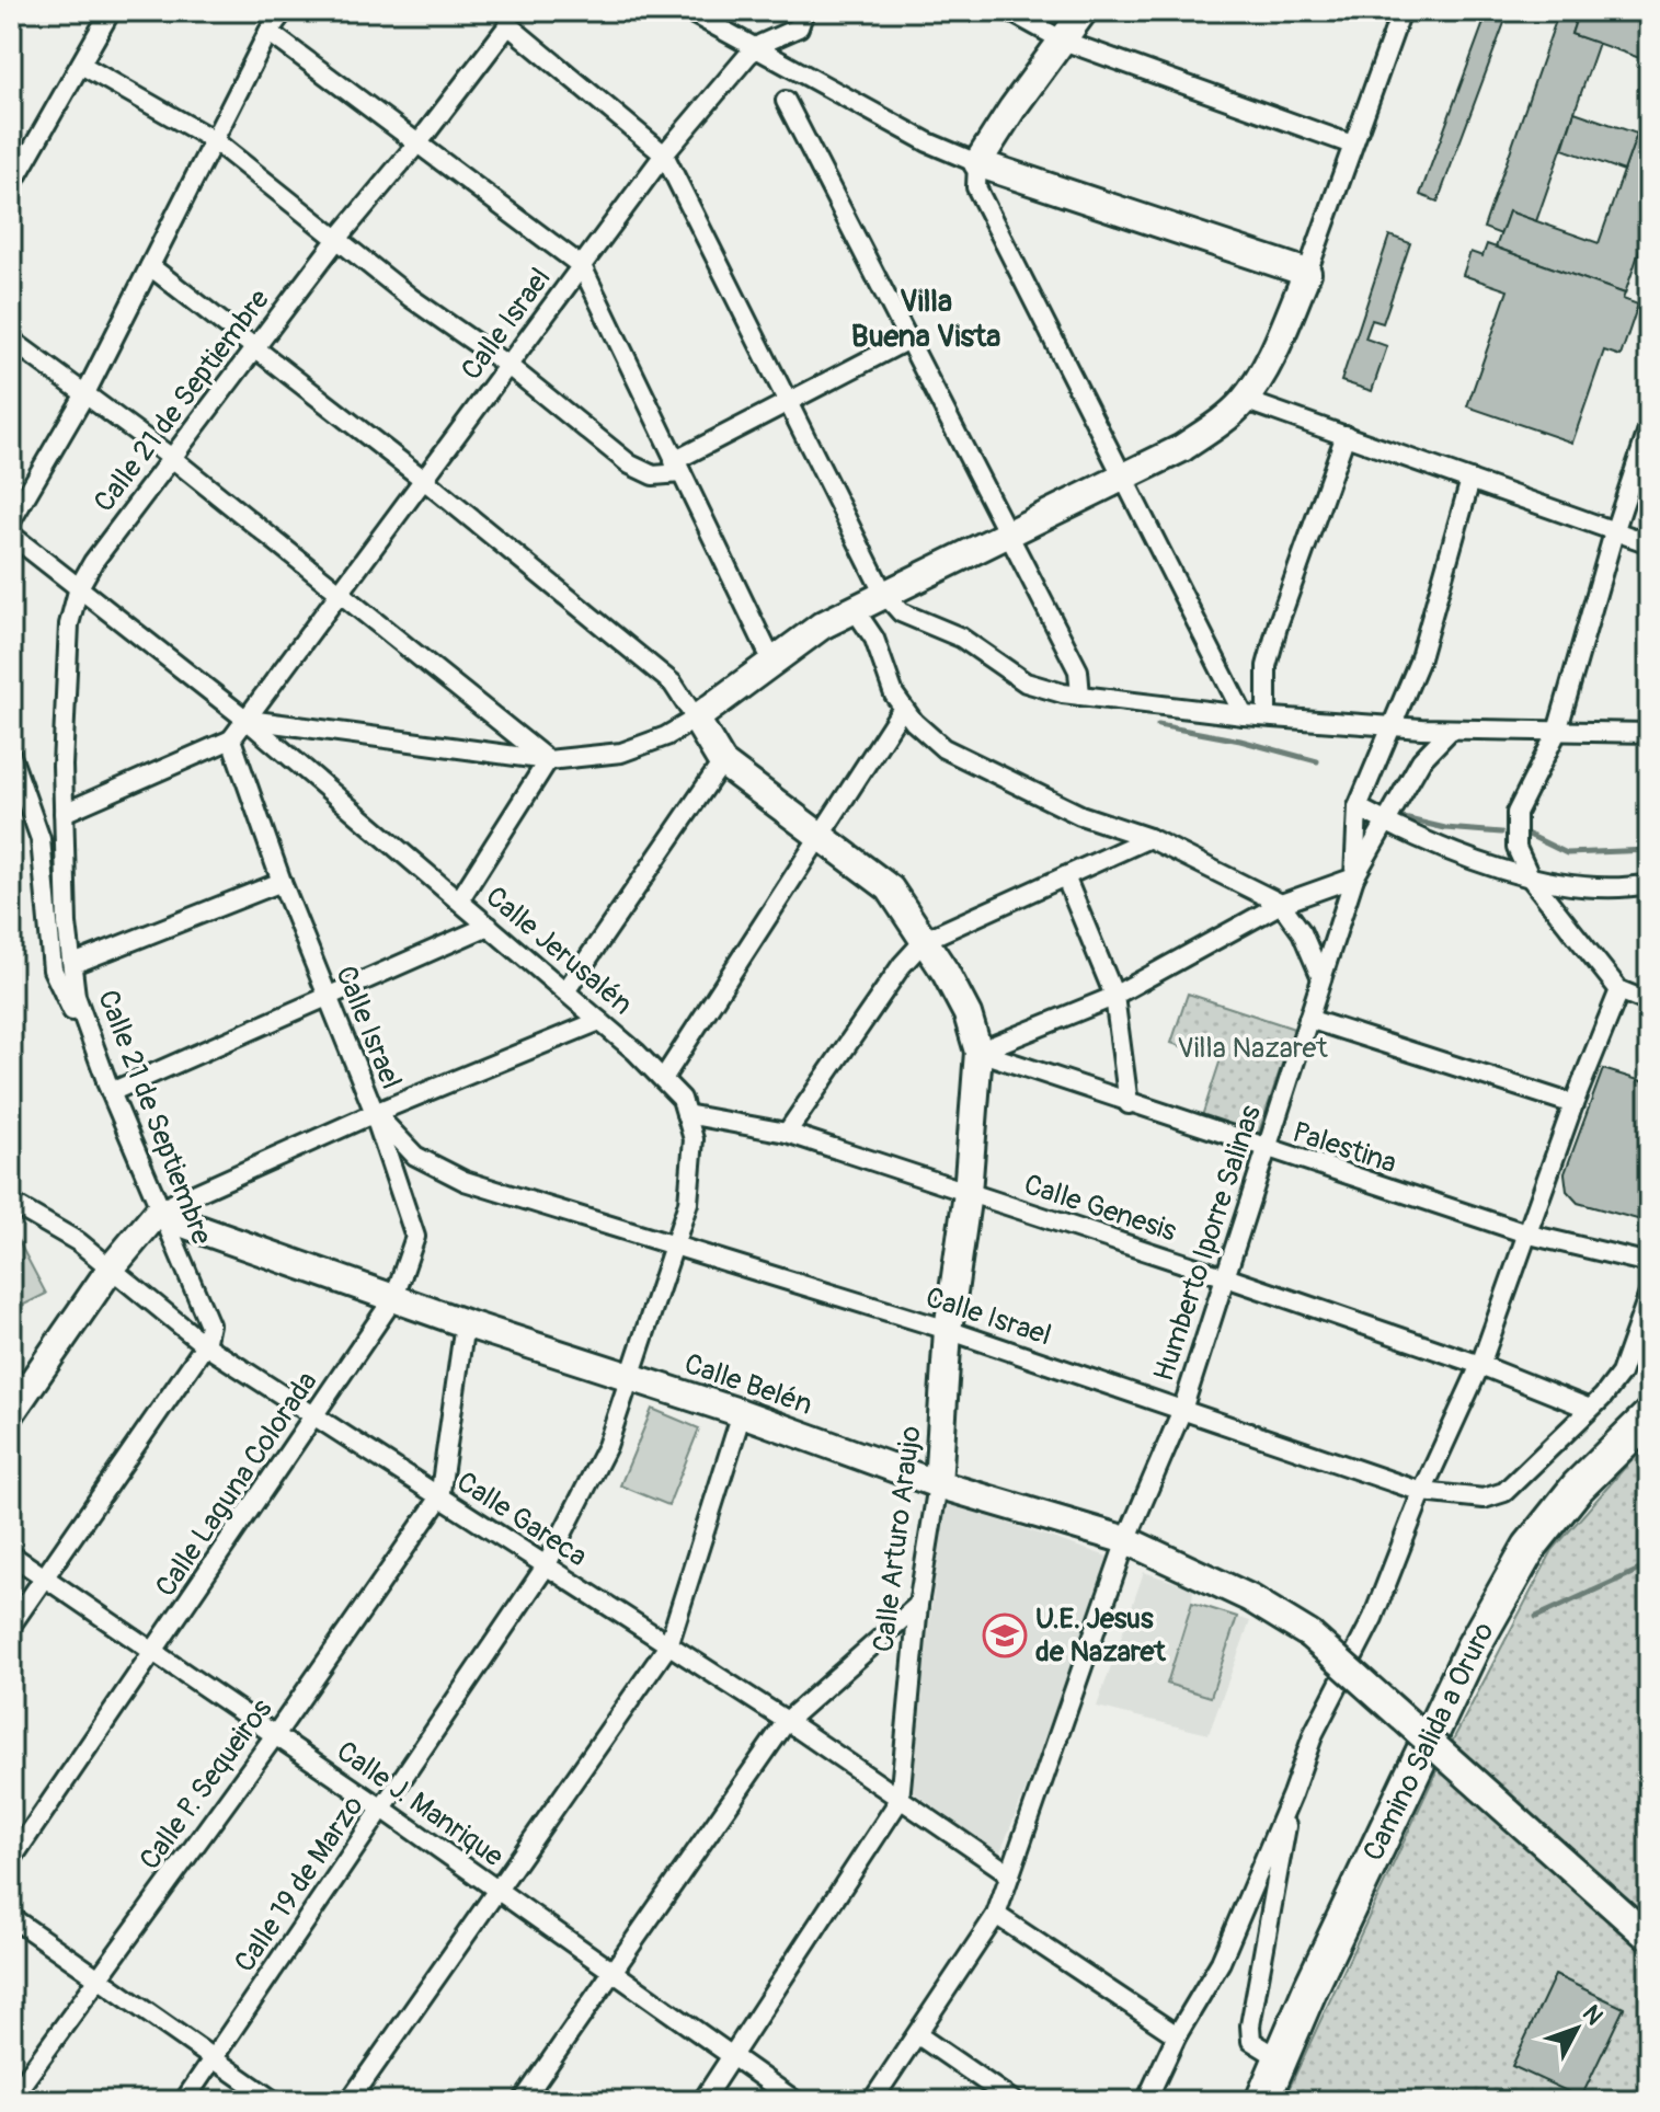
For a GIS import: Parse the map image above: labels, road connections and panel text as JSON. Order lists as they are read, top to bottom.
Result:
{
  "streets": {
    "highway": ["Camino Salida a Oruro"],
    "street": [
      "Calle Israel",
      "Calle 21 de Septiembre",
      "Calle Jerusalén",
      "Palestina",
      "Calle Genesis",
      "Humberto Iporre Salinas",
      "Calle Belén",
      "Calle Laguna Colorada",
      "Calle Gareca",
      "Calle Arturo Araujo",
      "Calle P. Sequeiros",
      "Calle J. Manrique",
      "Calle 19 de Marzo"
    ]
  },
  "crossings": [
    ["Calle Israel", "Calle 21 de Septiembre"],
    ["Calle Israel", "Calle Jerusalén"],
    ["Calle Israel", "Calle Genesis"],
    ["Calle Israel", "Humberto Iporre Salinas"],
    ["Calle Israel", "Calle Laguna Colorada"],
    ["Calle Israel", "Calle Arturo Araujo"],
    ["Calle 21 de Septiembre", "Calle Jerusalén"],
    ["Calle 21 de Septiembre", "Calle Belén"],
    ["Calle 21 de Septiembre", "Calle Gareca"],
    ["Calle Jerusalén", "Calle Genesis"],
    ["Calle Jerusalén", "Calle Belén"],
    ["Calle Jerusalén", "Calle Gareca"],
    ["Calle Jerusalén", "Calle 19 de Marzo"],
    ["Palestina", "Humberto Iporre Salinas"],
    ["Palestina", "Calle Arturo Araujo"],
    ["Calle Genesis", "Humberto Iporre Salinas"],
    ["Calle Genesis", "Calle Arturo Araujo"],
    ["Humberto Iporre Salinas", "Calle Belén"],
    ["Humberto Iporre Salinas", "Calle Gareca"],
    ["Calle Belén", "Calle Laguna Colorada"],
    ["Calle Belén", "Calle Arturo Araujo"],
    ["Calle Laguna Colorada", "Calle Gareca"],
    ["Calle Laguna Colorada", "Calle J. Manrique"],
    ["Calle Gareca", "Calle Arturo Araujo"],
    ["Calle Gareca", "Calle P. Sequeiros"],
    ["Calle Gareca", "Calle 19 de Marzo"],
    ["Calle Arturo Araujo", "Calle J. Manrique"],
    ["Calle P. Sequeiros", "Calle J. Manrique"],
    ["Calle J. Manrique", "Calle 19 de Marzo"]
  ],
  "districts": ["Villa Buena Vista"],
  "parks": ["Villa Nazaret"],
  "places": {
    "school or university": ["U.E. Jesus de Nazaret"]
  },
  "north": "top right"
}
